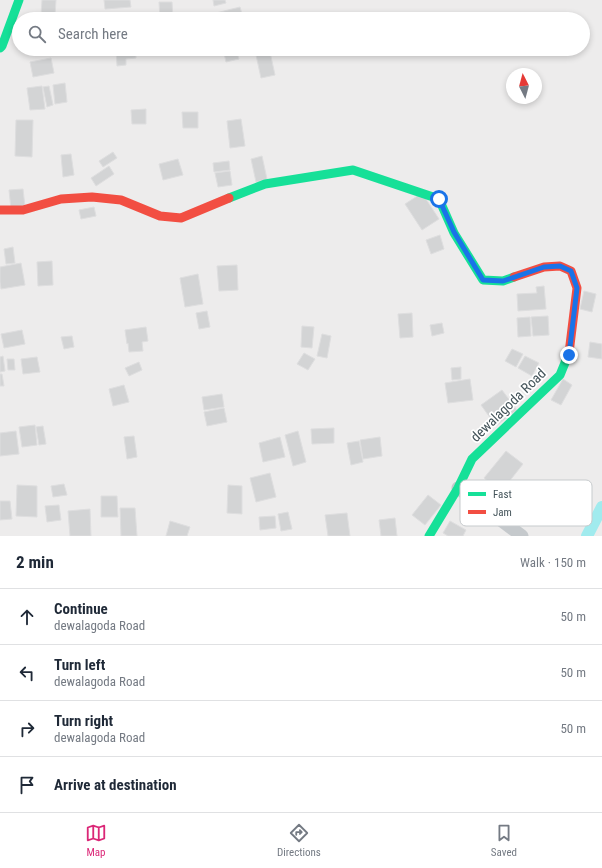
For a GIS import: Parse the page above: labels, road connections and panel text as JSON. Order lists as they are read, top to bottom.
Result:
{
  "streets": {
    "street": ["dewalagoda Road"]
  },
  "legend": ["Fast", "Jam"],
  "north": "top",
  "page": {
    "search": "Search here",
    "heading": ["2 min", "Walk · 150 m"],
    "list": [
      ["Continue", "dewalagoda Road", "50 m"],
      ["Turn left", "dewalagoda Road", "50 m"],
      ["Turn right", "dewalagoda Road", "50 m"],
      "Arrive at destination"
    ],
    "nav": ["Map", "Directions", "Saved"]
  }
}
